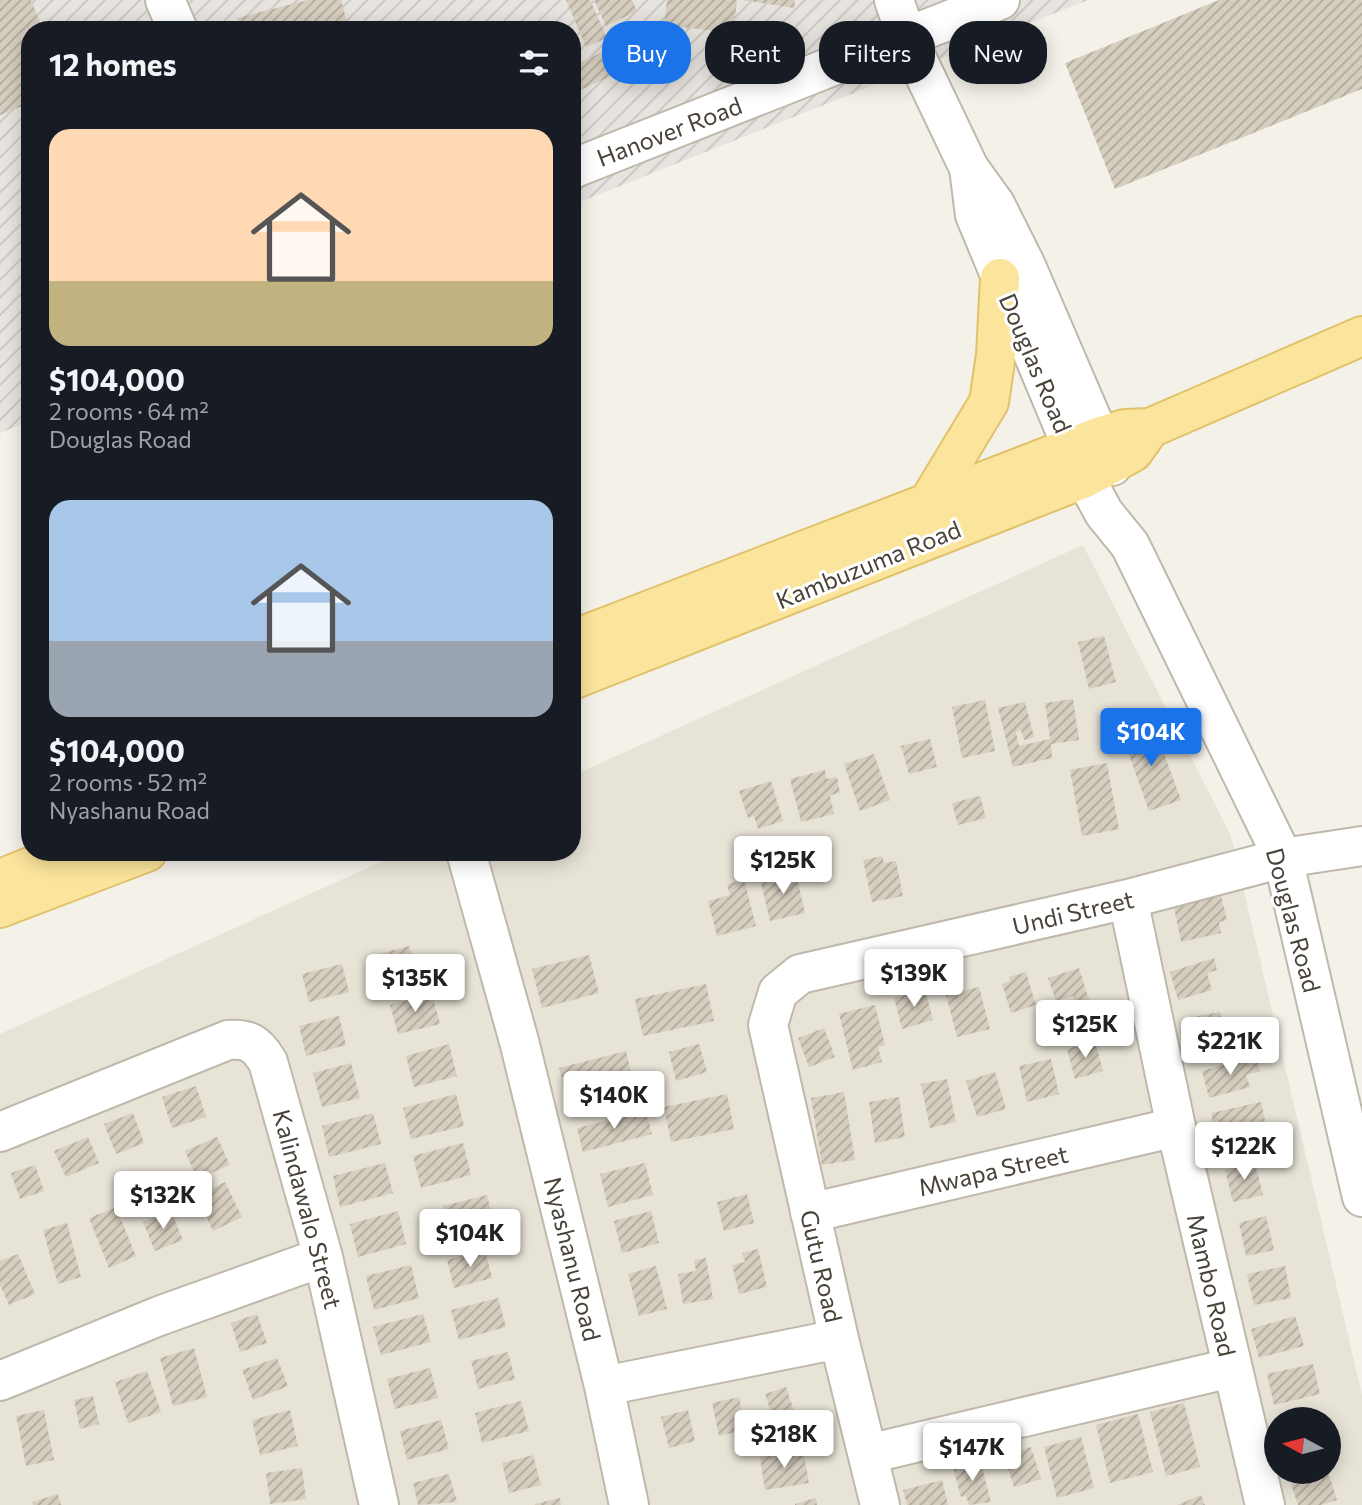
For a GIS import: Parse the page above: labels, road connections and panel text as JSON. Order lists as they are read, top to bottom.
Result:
{
  "streets": {
    "main road": ["Kambuzuma Road"],
    "street": [
      "Hanover Road",
      "Douglas Road",
      "Undi Street",
      "Mwapa Street",
      "Kalindawalo Street",
      "Nyashanu Road",
      "Gutu Road",
      "Mambo Road"
    ]
  },
  "crossings": [
    ["Douglas Road", "Kambuzuma Road"],
    ["Douglas Road", "Undi Street"],
    ["Undi Street", "Gutu Road"],
    ["Undi Street", "Mambo Road"],
    ["Mwapa Street", "Gutu Road"],
    ["Mwapa Street", "Mambo Road"]
  ],
  "north": "left",
  "page": {
    "chip": [
      "Buy",
      "Rent",
      "Filters",
      "New"
    ],
    "heading": "12 homes",
    "list": [
      {
        "name": "$104,000",
        "note": "2 rooms · 64 m² · Douglas Road"
      },
      {
        "name": "$104,000",
        "note": "2 rooms · 52 m² · Nyashanu Road"
      }
    ],
    "price": [
      "$104K",
      "$125K",
      "$139K",
      "$135K",
      "$125K",
      "$221K",
      "$140K",
      "$122K",
      "$132K",
      "$104K",
      "$218K",
      "$147K"
    ]
  }
}
